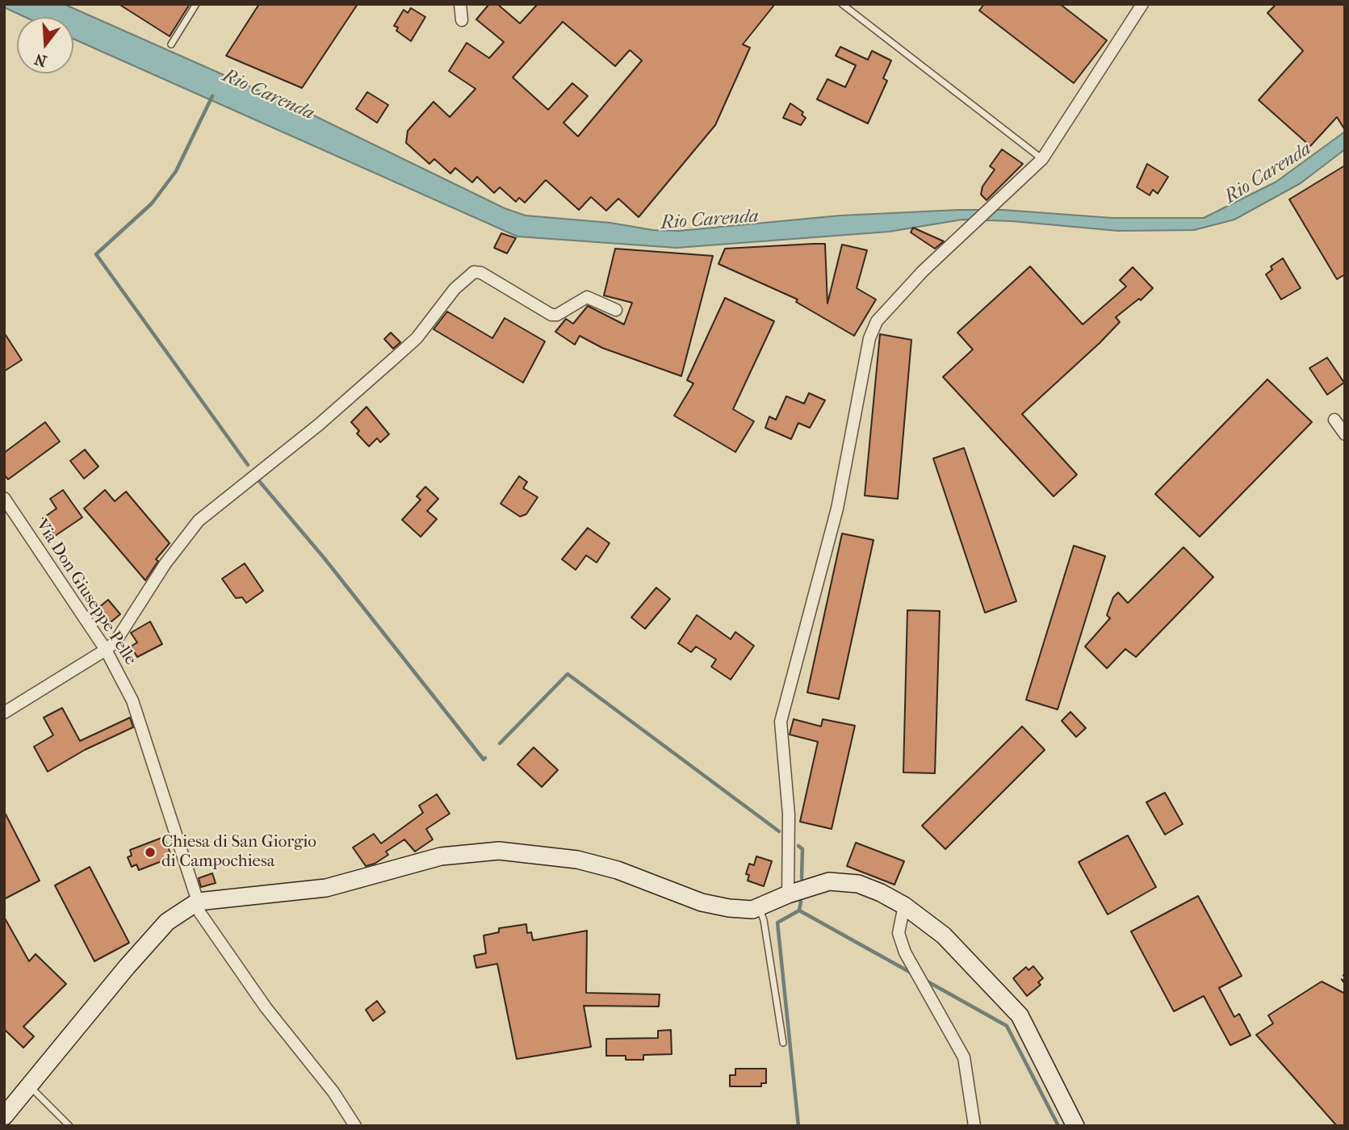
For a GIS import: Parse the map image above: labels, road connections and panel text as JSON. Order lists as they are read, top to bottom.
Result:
{
  "streets": {
    "street": ["Via Don Giuseppe Pelle"]
  },
  "water": ["Rio Carenda"],
  "places": ["Chiesa di San Giorgio di Campochiesa"],
  "north": "bottom"
}
